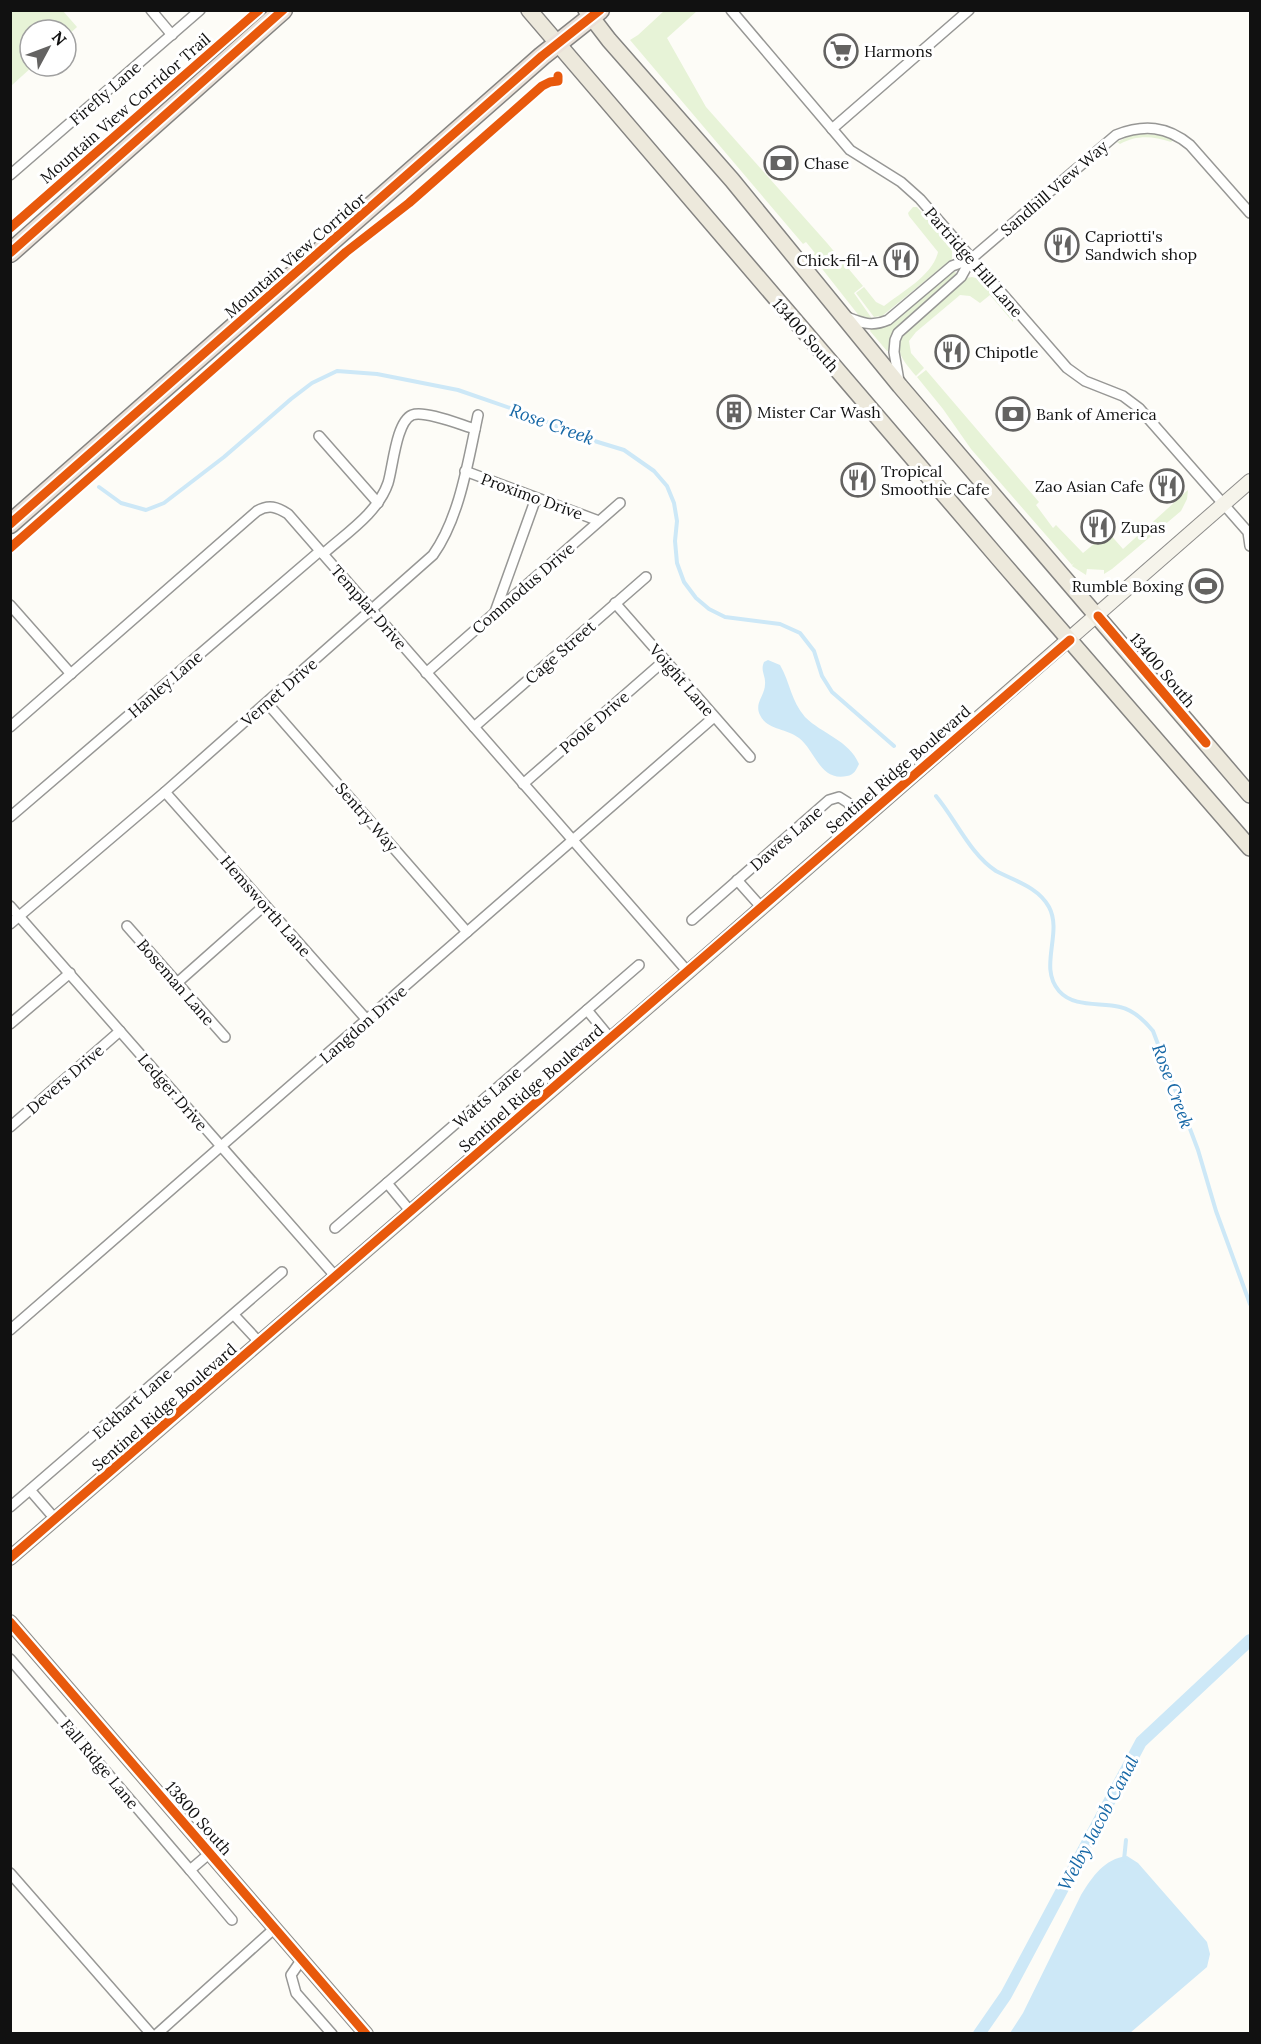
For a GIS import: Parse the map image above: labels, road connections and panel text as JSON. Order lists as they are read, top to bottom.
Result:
{
  "streets": {
    "highway": ["Mountain View Corridor"],
    "main road": ["13400 South", "Sentinel Ridge Boulevard", "13800 South"],
    "street": [
      "Firefly Lane",
      "Sandhill View Way",
      "Partridge Hill Lane",
      "Proximo Drive",
      "Commodus Drive",
      "Templar Drive",
      "Cage Street",
      "Voight Lane",
      "Hanley Lane",
      "Vernet Drive",
      "Poole Drive",
      "Sentry Way",
      "Dawes Lane",
      "Hemsworth Lane",
      "Boseman Lane",
      "Langdon Drive",
      "Devers Drive",
      "Ledger Drive",
      "Watts Lane",
      "Eckhart Lane",
      "Fall Ridge Lane"
    ],
    "cycle path": ["Mountain View Corridor Trail"]
  },
  "crossings": [
    ["Sandhill View Way", "Partridge Hill Lane"],
    ["Sandhill View Way", "13400 South"],
    ["Mountain View Corridor", "13400 South"],
    ["Partridge Hill Lane", "Sentinel Ridge Boulevard"],
    ["13400 South", "Sentinel Ridge Boulevard"],
    ["Proximo Drive", "Commodus Drive"],
    ["Proximo Drive", "Vernet Drive"],
    ["Commodus Drive", "Templar Drive"],
    ["Templar Drive", "Cage Street"],
    ["Templar Drive", "Hanley Lane"],
    ["Templar Drive", "Vernet Drive"],
    ["Templar Drive", "Poole Drive"],
    ["Templar Drive", "Sentinel Ridge Boulevard"],
    ["Templar Drive", "Langdon Drive"],
    ["Cage Street", "Voight Lane"],
    ["Voight Lane", "Poole Drive"],
    ["Voight Lane", "Langdon Drive"],
    ["Hanley Lane", "Vernet Drive"],
    ["Vernet Drive", "Sentry Way"],
    ["Vernet Drive", "Hemsworth Lane"],
    ["Vernet Drive", "Ledger Drive"],
    ["Sentinel Ridge Boulevard", "Dawes Lane"],
    ["Sentinel Ridge Boulevard", "Ledger Drive"],
    ["Sentry Way", "Langdon Drive"],
    ["Hemsworth Lane", "Langdon Drive"],
    ["Langdon Drive", "Ledger Drive"],
    ["Devers Drive", "Ledger Drive"]
  ],
  "water": ["Rose Creek", "Welby Jacob Canal"],
  "places": {
    "supermarket": ["Harmons"],
    "bank": ["Chase", "Bank of America"],
    "restaurant": [
      "Capriotti's Sandwich shop",
      "Chick-fil-A",
      "Chipotle",
      "Tropical Smoothie Cafe",
      "Zao Asian Cafe",
      "Zupas"
    ],
    "building": ["Mister Car Wash"],
    "sports": ["Rumble Boxing"]
  },
  "north": "top right"
}
